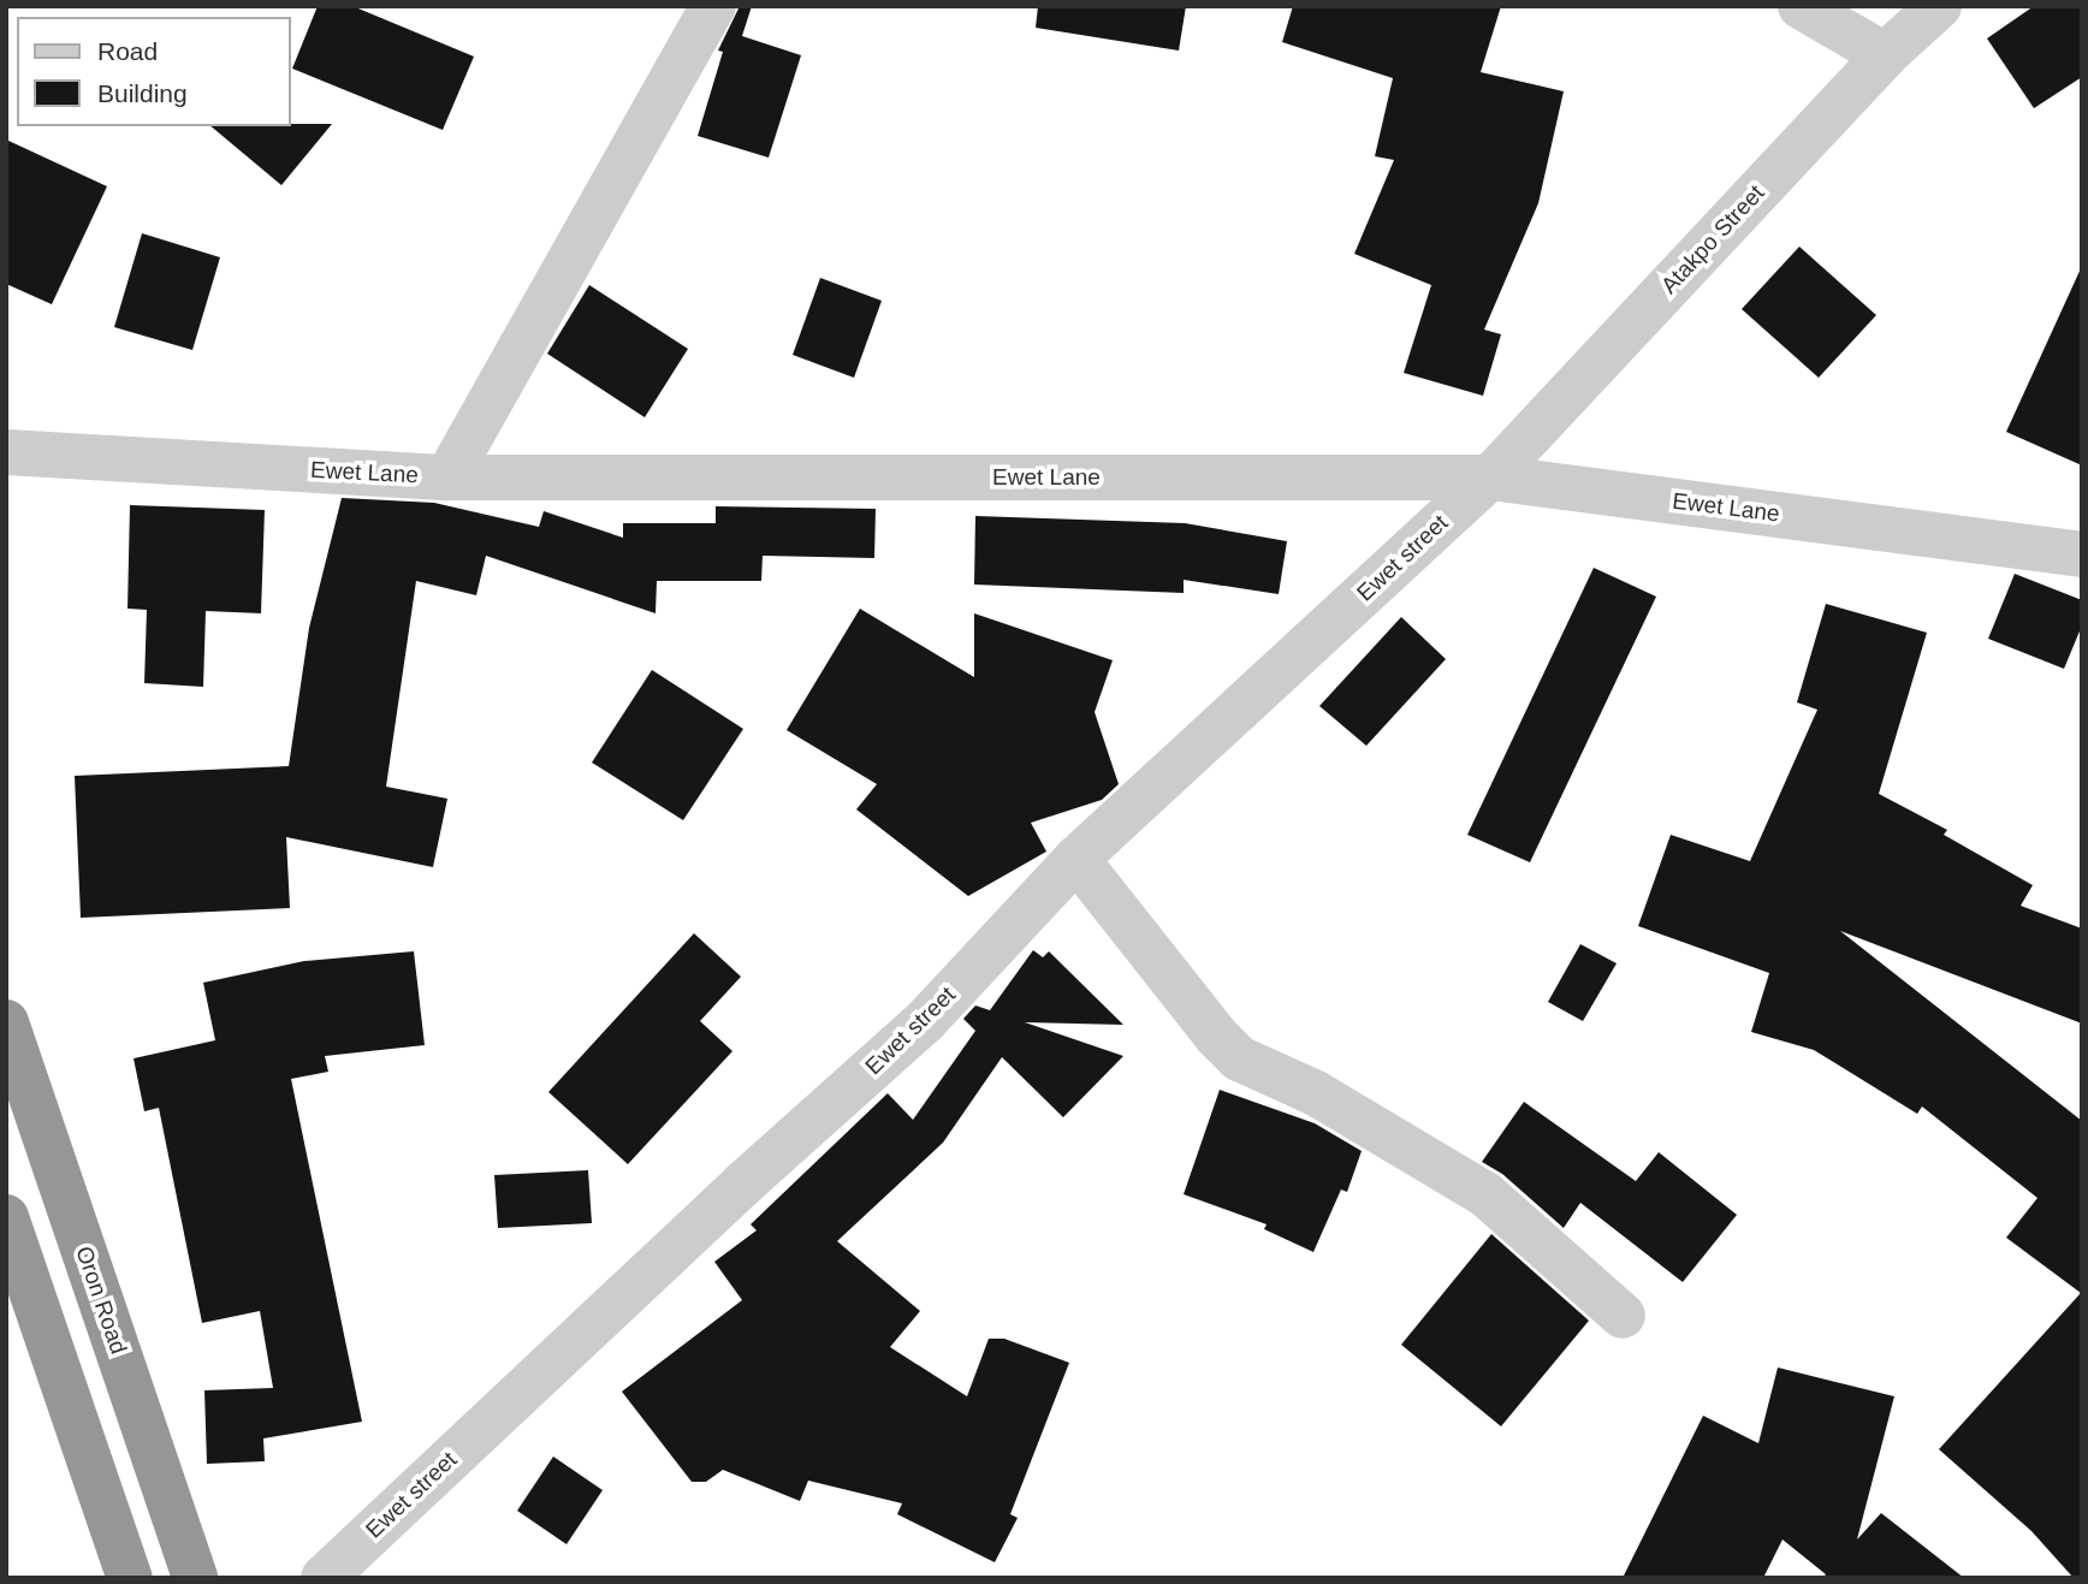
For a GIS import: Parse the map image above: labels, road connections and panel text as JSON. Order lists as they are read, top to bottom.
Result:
{
  "streets": {
    "highway": ["Oron Road"],
    "street": ["Atakpo Street", "Ewet Lane", "Ewet street"]
  },
  "crossings": [
    ["Atakpo Street", "Ewet Lane"],
    ["Atakpo Street", "Ewet street"],
    ["Ewet Lane", "Ewet street"]
  ],
  "legend": ["Road", "Building"]
}
